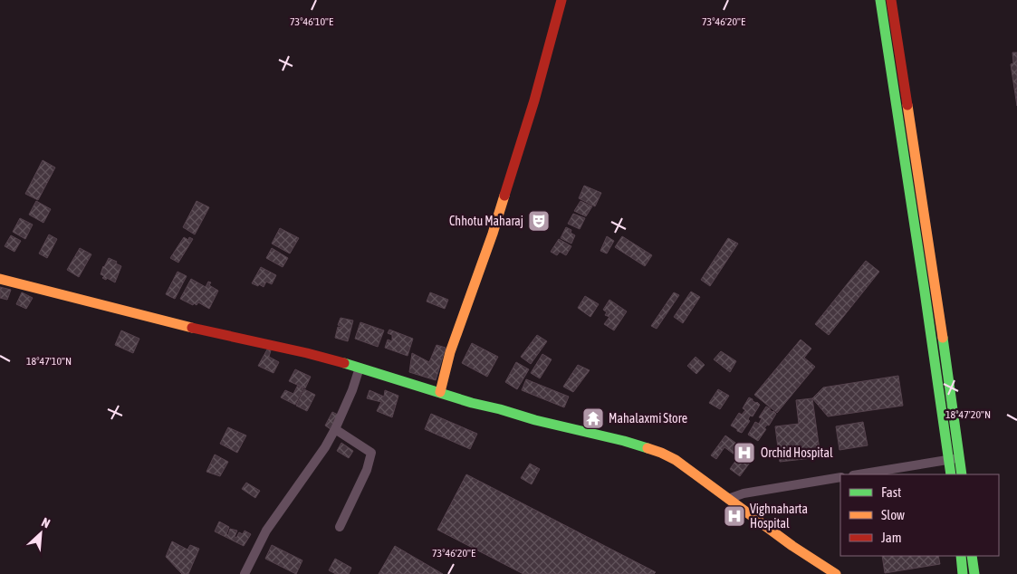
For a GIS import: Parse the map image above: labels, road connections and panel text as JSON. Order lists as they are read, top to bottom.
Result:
{
  "places": {
    "theatre": ["Chhotu Maharaj"],
    "temple": ["Mahalaxmi Store"],
    "hospital": ["Orchid Hospital", "Vighnaharta Hospital"]
  },
  "legend": ["Fast", "Slow", "Jam"],
  "north": "top right",
  "coordinates": [
    "73°46'10\"E",
    "73°46'20\"E",
    "18°47'10\"N",
    "18°47'20\"N"
  ]
}
